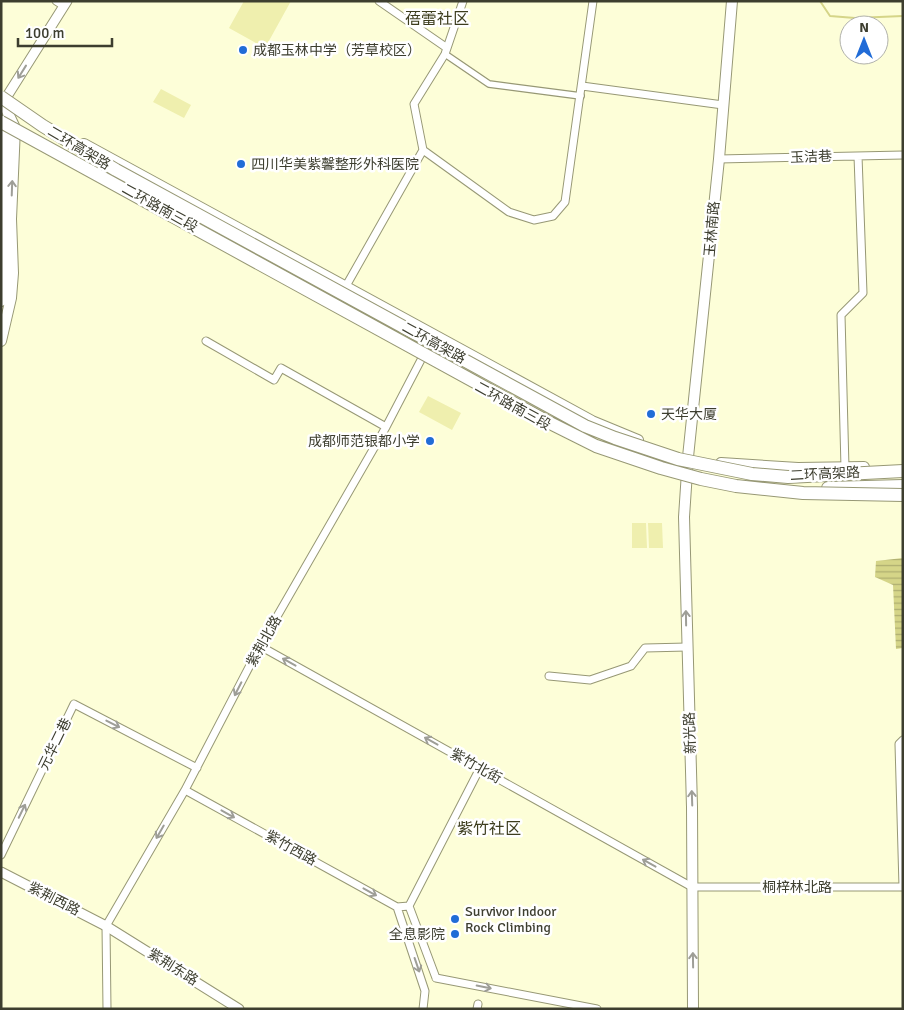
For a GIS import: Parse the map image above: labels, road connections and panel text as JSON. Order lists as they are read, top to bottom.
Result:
{
  "streets": {
    "highway": ["二环高架路"],
    "main road": ["二环路南三段", "玉林南路", "新光路"],
    "street": [
      "玉洁巷",
      "紫荆北路",
      "元华二巷",
      "紫竹北街",
      "紫竹西路",
      "桐梓林北路",
      "紫荆西路",
      "紫荆东路"
    ]
  },
  "crossings": [
    ["二环高架路", "二环路南三段"],
    ["玉洁巷", "玉林南路"],
    ["二环路南三段", "玉林南路"],
    ["二环路南三段", "紫荆北路"],
    ["二环路南三段", "新光路"],
    ["玉林南路", "新光路"],
    ["紫荆北路", "元华二巷"],
    ["紫荆北路", "紫竹北街"],
    ["紫荆北路", "紫竹西路"],
    ["紫荆北路", "紫荆西路"],
    ["紫荆北路", "紫荆东路"],
    ["新光路", "紫竹北街"],
    ["新光路", "桐梓林北路"],
    ["紫竹北街", "桐梓林北路"],
    ["紫荆西路", "紫荆东路"]
  ],
  "one_way": [
    "紫荆北路",
    "新光路",
    "紫竹北街",
    "紫竹西路"
  ],
  "districts": ["蓓蕾社区", "紫竹社区"],
  "places": [
    "成都玉林中学（芳草校区）",
    "四川华美紫馨整形外科医院",
    "天华大厦",
    "成都师范银都小学",
    "Survivor Indoor Rock Climbing",
    "全息影院"
  ],
  "scale_bar": "100 m",
  "north": "top"
}
